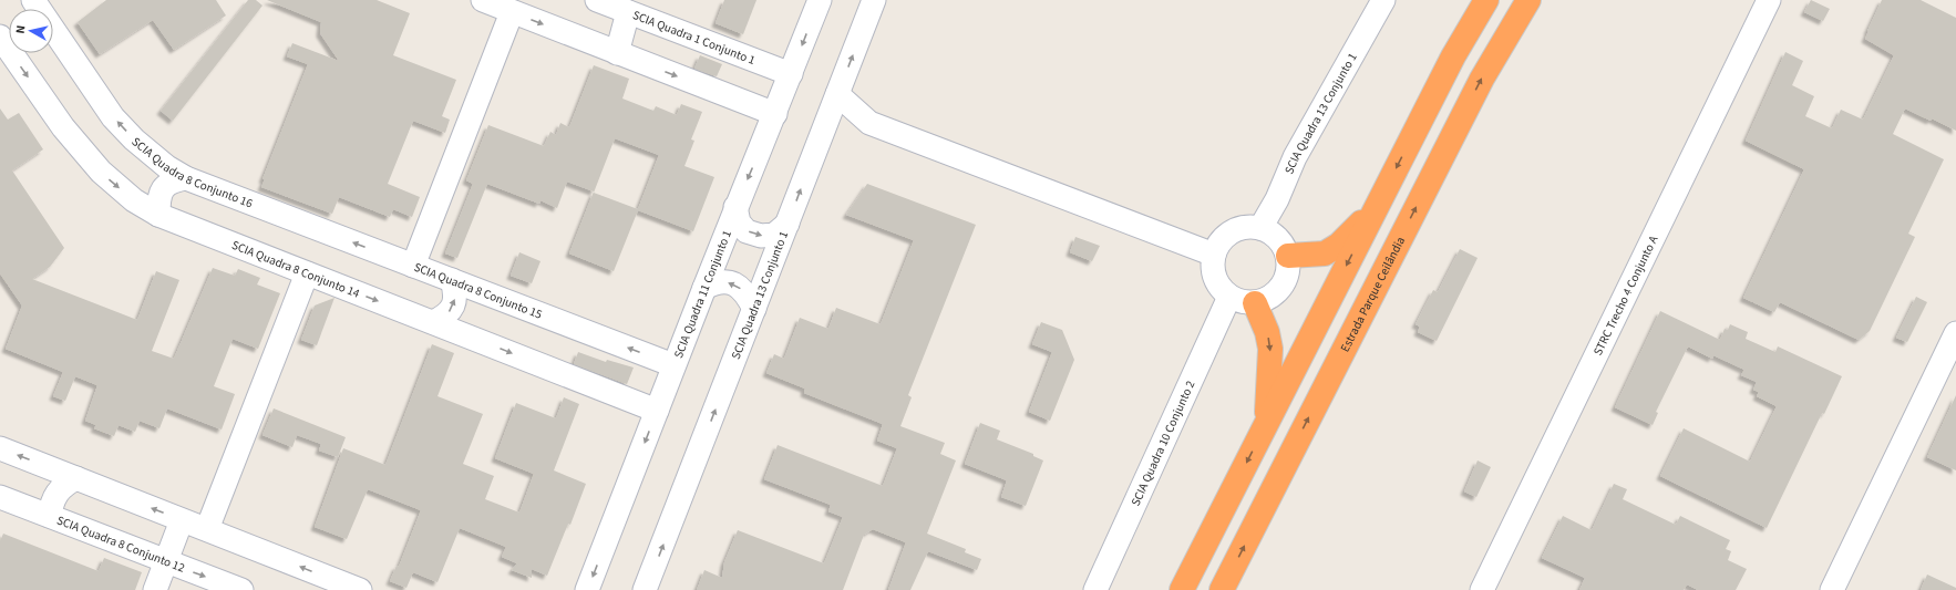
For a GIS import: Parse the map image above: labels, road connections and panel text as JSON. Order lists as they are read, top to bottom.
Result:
{
  "streets": {
    "highway": ["Estrada Parque Ceilândia"],
    "street": [
      "SCIA Quadra 1 Conjunto 1",
      "SCIA Quadra 13 Conjunto 1",
      "SCIA Quadra 8 Conjunto 16",
      "SCIA Quadra 8 Conjunto 14",
      "SCIA Quadra 8 Conjunto 15",
      "SCIA Quadra 11 Conjunto 1",
      "STRC Trecho 4 Conjunto A",
      "SCIA Quadra 10 Conjunto 2",
      "SCIA Quadra 8 Conjunto 12"
    ]
  },
  "crossings": [
    ["SCIA Quadra 1 Conjunto 1", "SCIA Quadra 11 Conjunto 1"],
    ["SCIA Quadra 13 Conjunto 1", "SCIA Quadra 10 Conjunto 2"],
    ["SCIA Quadra 8 Conjunto 16", "SCIA Quadra 8 Conjunto 15"],
    ["SCIA Quadra 8 Conjunto 14", "SCIA Quadra 11 Conjunto 1"],
    ["SCIA Quadra 8 Conjunto 15", "SCIA Quadra 11 Conjunto 1"]
  ],
  "one_way": [
    "SCIA Quadra 13 Conjunto 1",
    "SCIA Quadra 8 Conjunto 16",
    "SCIA Quadra 8 Conjunto 14",
    "SCIA Quadra 8 Conjunto 15",
    "SCIA Quadra 11 Conjunto 1"
  ],
  "north": "left"
}
